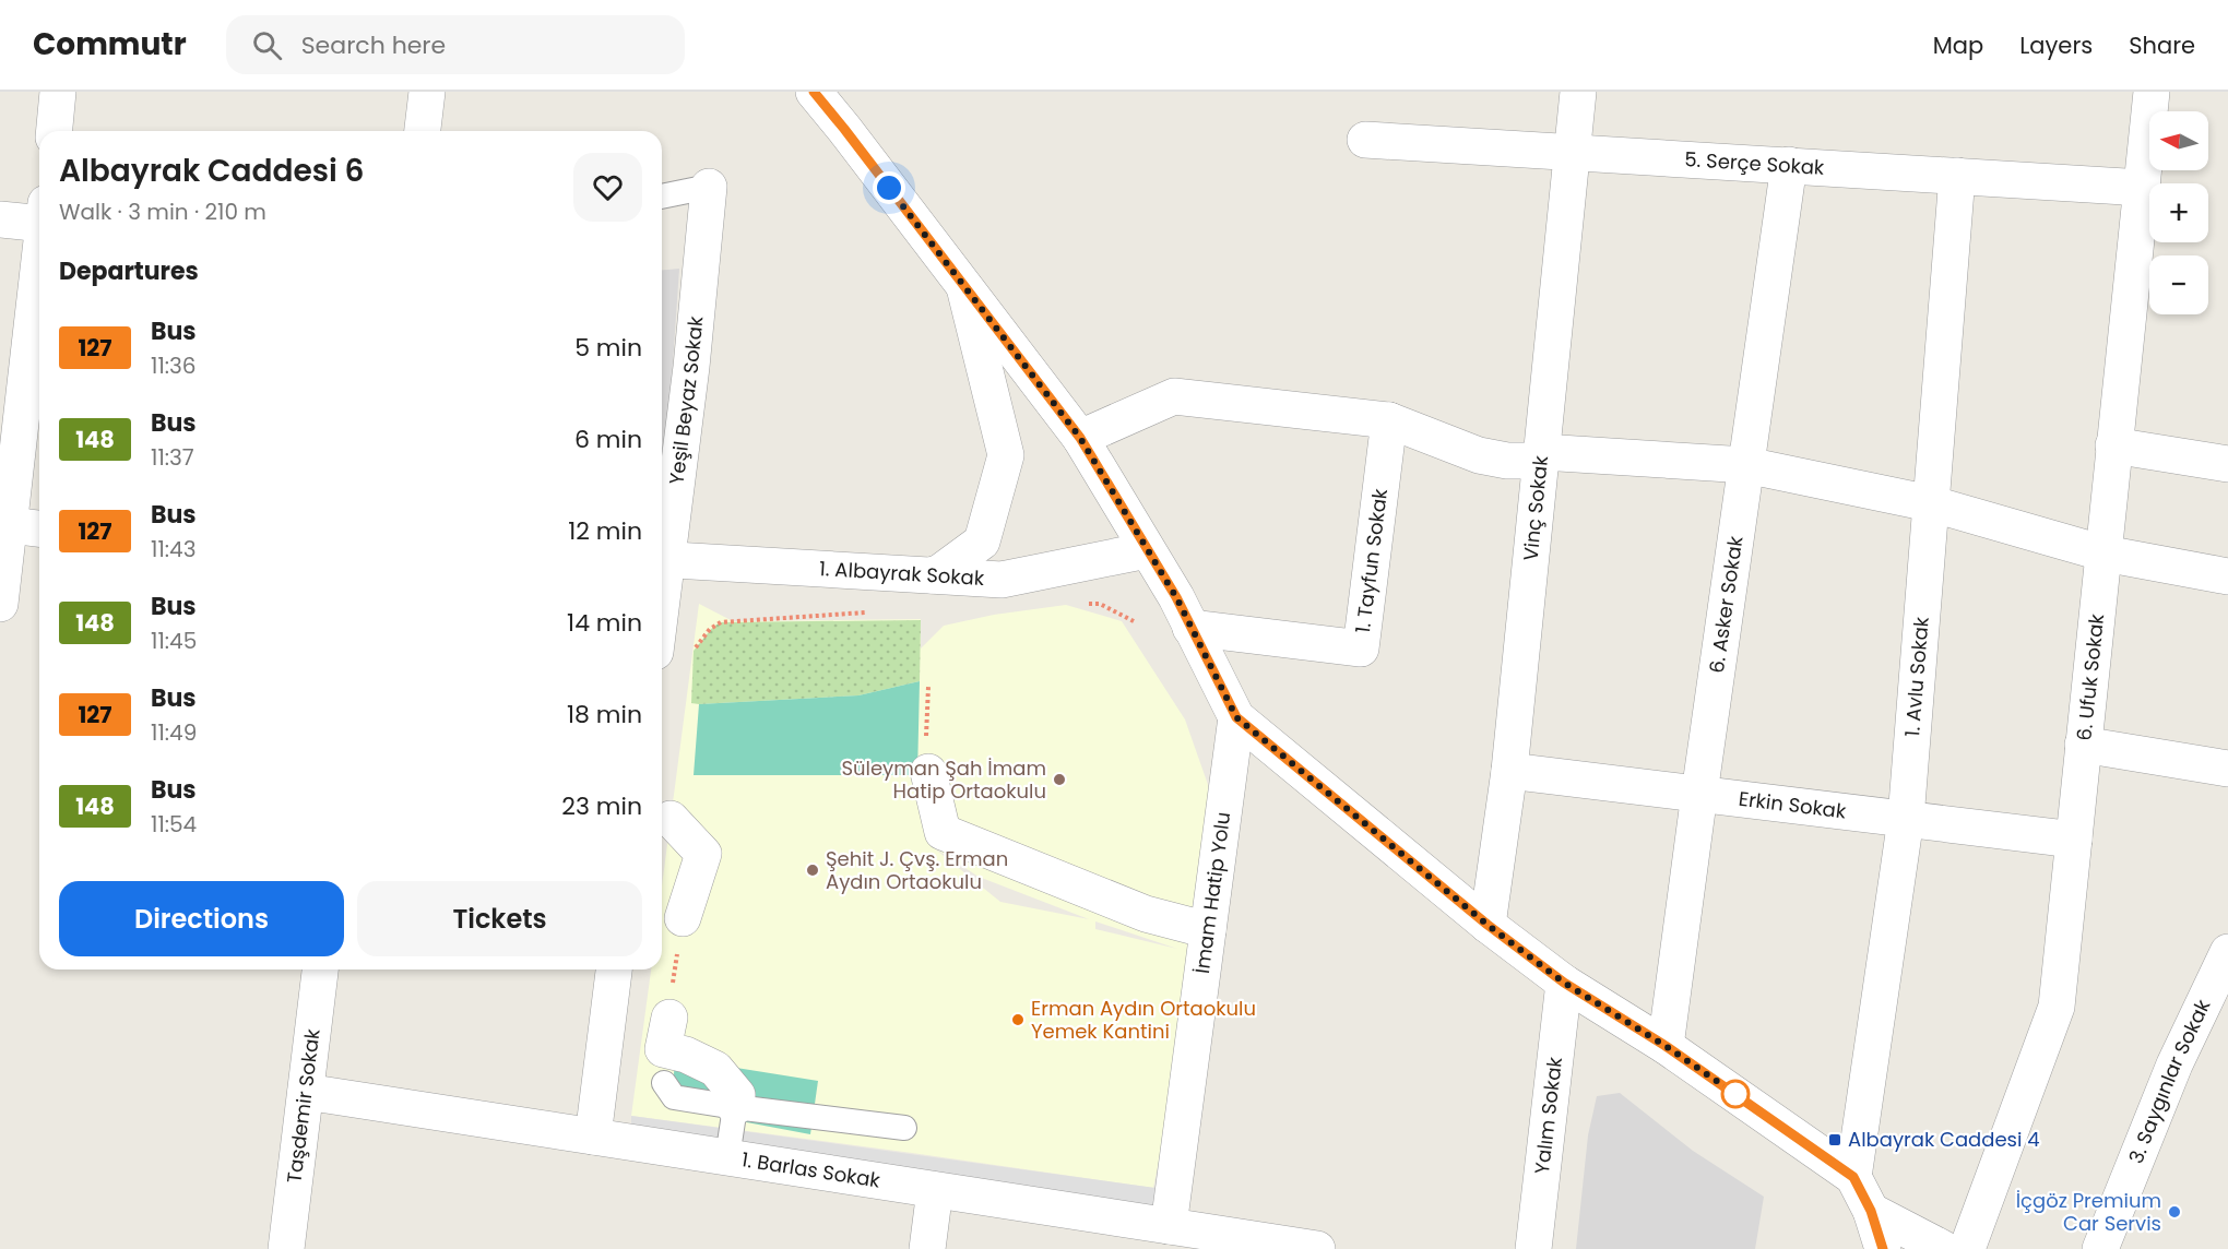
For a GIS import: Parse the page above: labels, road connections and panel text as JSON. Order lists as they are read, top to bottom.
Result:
{
  "streets": {
    "street": [
      "5. Serçe Sokak",
      "Yeşil Beyaz Sokak",
      "Vinç Sokak",
      "1. Tayfun Sokak",
      "1. Albayrak Sokak",
      "6. Asker Sokak",
      "1. Avlu Sokak",
      "6. Ufuk Sokak",
      "Erkin Sokak",
      "İmam Hatip Yolu",
      "3. Saygınlar Sokak",
      "Taşdemir Sokak",
      "Yalım Sokak",
      "1. Barlas Sokak"
    ]
  },
  "crossings": [
    ["5. Serçe Sokak", "Vinç Sokak"],
    ["5. Serçe Sokak", "6. Asker Sokak"],
    ["5. Serçe Sokak", "1. Avlu Sokak"],
    ["5. Serçe Sokak", "6. Ufuk Sokak"],
    ["Vinç Sokak", "Erkin Sokak"],
    ["6. Asker Sokak", "Erkin Sokak"],
    ["1. Avlu Sokak", "Erkin Sokak"],
    ["6. Ufuk Sokak", "Erkin Sokak"],
    ["İmam Hatip Yolu", "1. Barlas Sokak"],
    ["Taşdemir Sokak", "1. Barlas Sokak"]
  ],
  "places": {
    "other": [
      "Süleyman Şah İmam Hatip Ortaokulu",
      "Şehit J. Çvş. Erman Aydın Ortaokulu",
      "Erman Aydın Ortaokulu Yemek Kantini",
      "İçgöz Premium Car Servis"
    ],
    "transit": ["Albayrak Caddesi 4"]
  },
  "lines": ["bus line 127"],
  "north": "left",
  "page": {
    "header": "Commutr",
    "search": "Search here",
    "nav": ["Map", "Layers", "Share"],
    "map_buttons": ["+", "−"],
    "heading": [
      ["Albayrak Caddesi 6", "Walk · 3 min · 210 m"],
      "Departures"
    ],
    "list": [
      {
        "mark": "127",
        "name": "Bus",
        "note": "11:36",
        "value": "5 min"
      },
      {
        "mark": "148",
        "name": "Bus",
        "note": "11:37",
        "value": "6 min"
      },
      {
        "mark": "127",
        "name": "Bus",
        "note": "11:43",
        "value": "12 min"
      },
      {
        "mark": "148",
        "name": "Bus",
        "note": "11:45",
        "value": "14 min"
      },
      {
        "mark": "127",
        "name": "Bus",
        "note": "11:49",
        "value": "18 min"
      },
      {
        "mark": "148",
        "name": "Bus",
        "note": "11:54",
        "value": "23 min"
      }
    ],
    "buttons": ["Directions", "Tickets"]
  }
}
